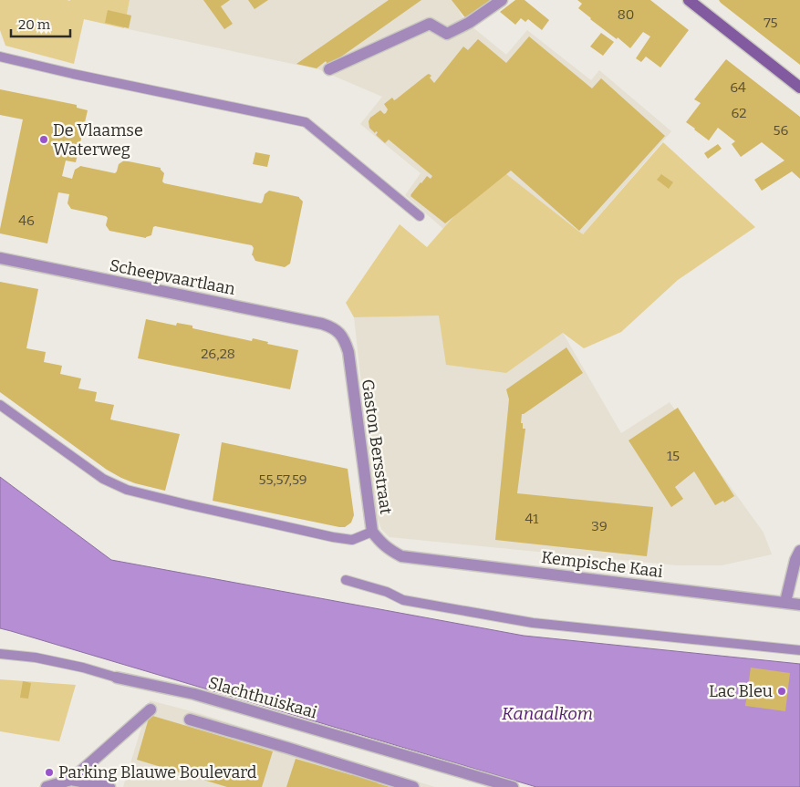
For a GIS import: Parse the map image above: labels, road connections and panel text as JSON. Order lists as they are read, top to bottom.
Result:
{
  "streets": {
    "street": [
      "Scheepvaartlaan",
      "Gaston Bersstraat",
      "Kempische Kaai",
      "Slachthuiskaai"
    ]
  },
  "crossings": [
    ["Scheepvaartlaan", "Gaston Bersstraat"],
    ["Gaston Bersstraat", "Kempische Kaai"]
  ],
  "water": ["Kanaalkom"],
  "places": ["De Vlaamse Waterweg", "Lac Bleu", "Parking Blauwe Boulevard"],
  "house_numbers": [
    "80",
    "75",
    "64",
    "62",
    "56",
    "46",
    "26,28",
    "15",
    "55,57,59",
    "41",
    "39"
  ],
  "scale_bar": "20 m"
}
